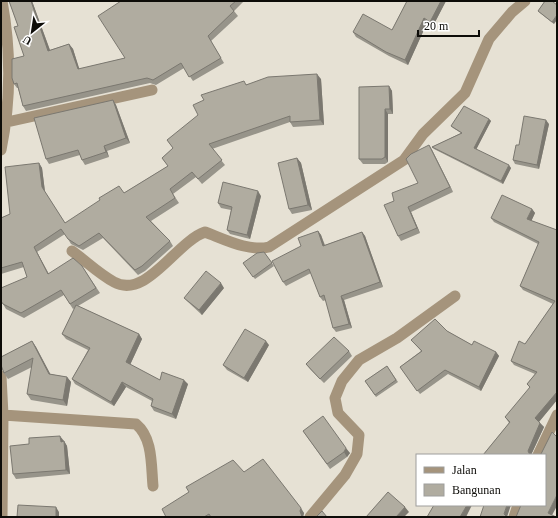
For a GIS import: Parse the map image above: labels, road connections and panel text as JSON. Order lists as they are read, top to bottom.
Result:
{
  "legend": ["Jalan", "Bangunan"],
  "scale_bar": "20 m",
  "north": "bottom left"
}
